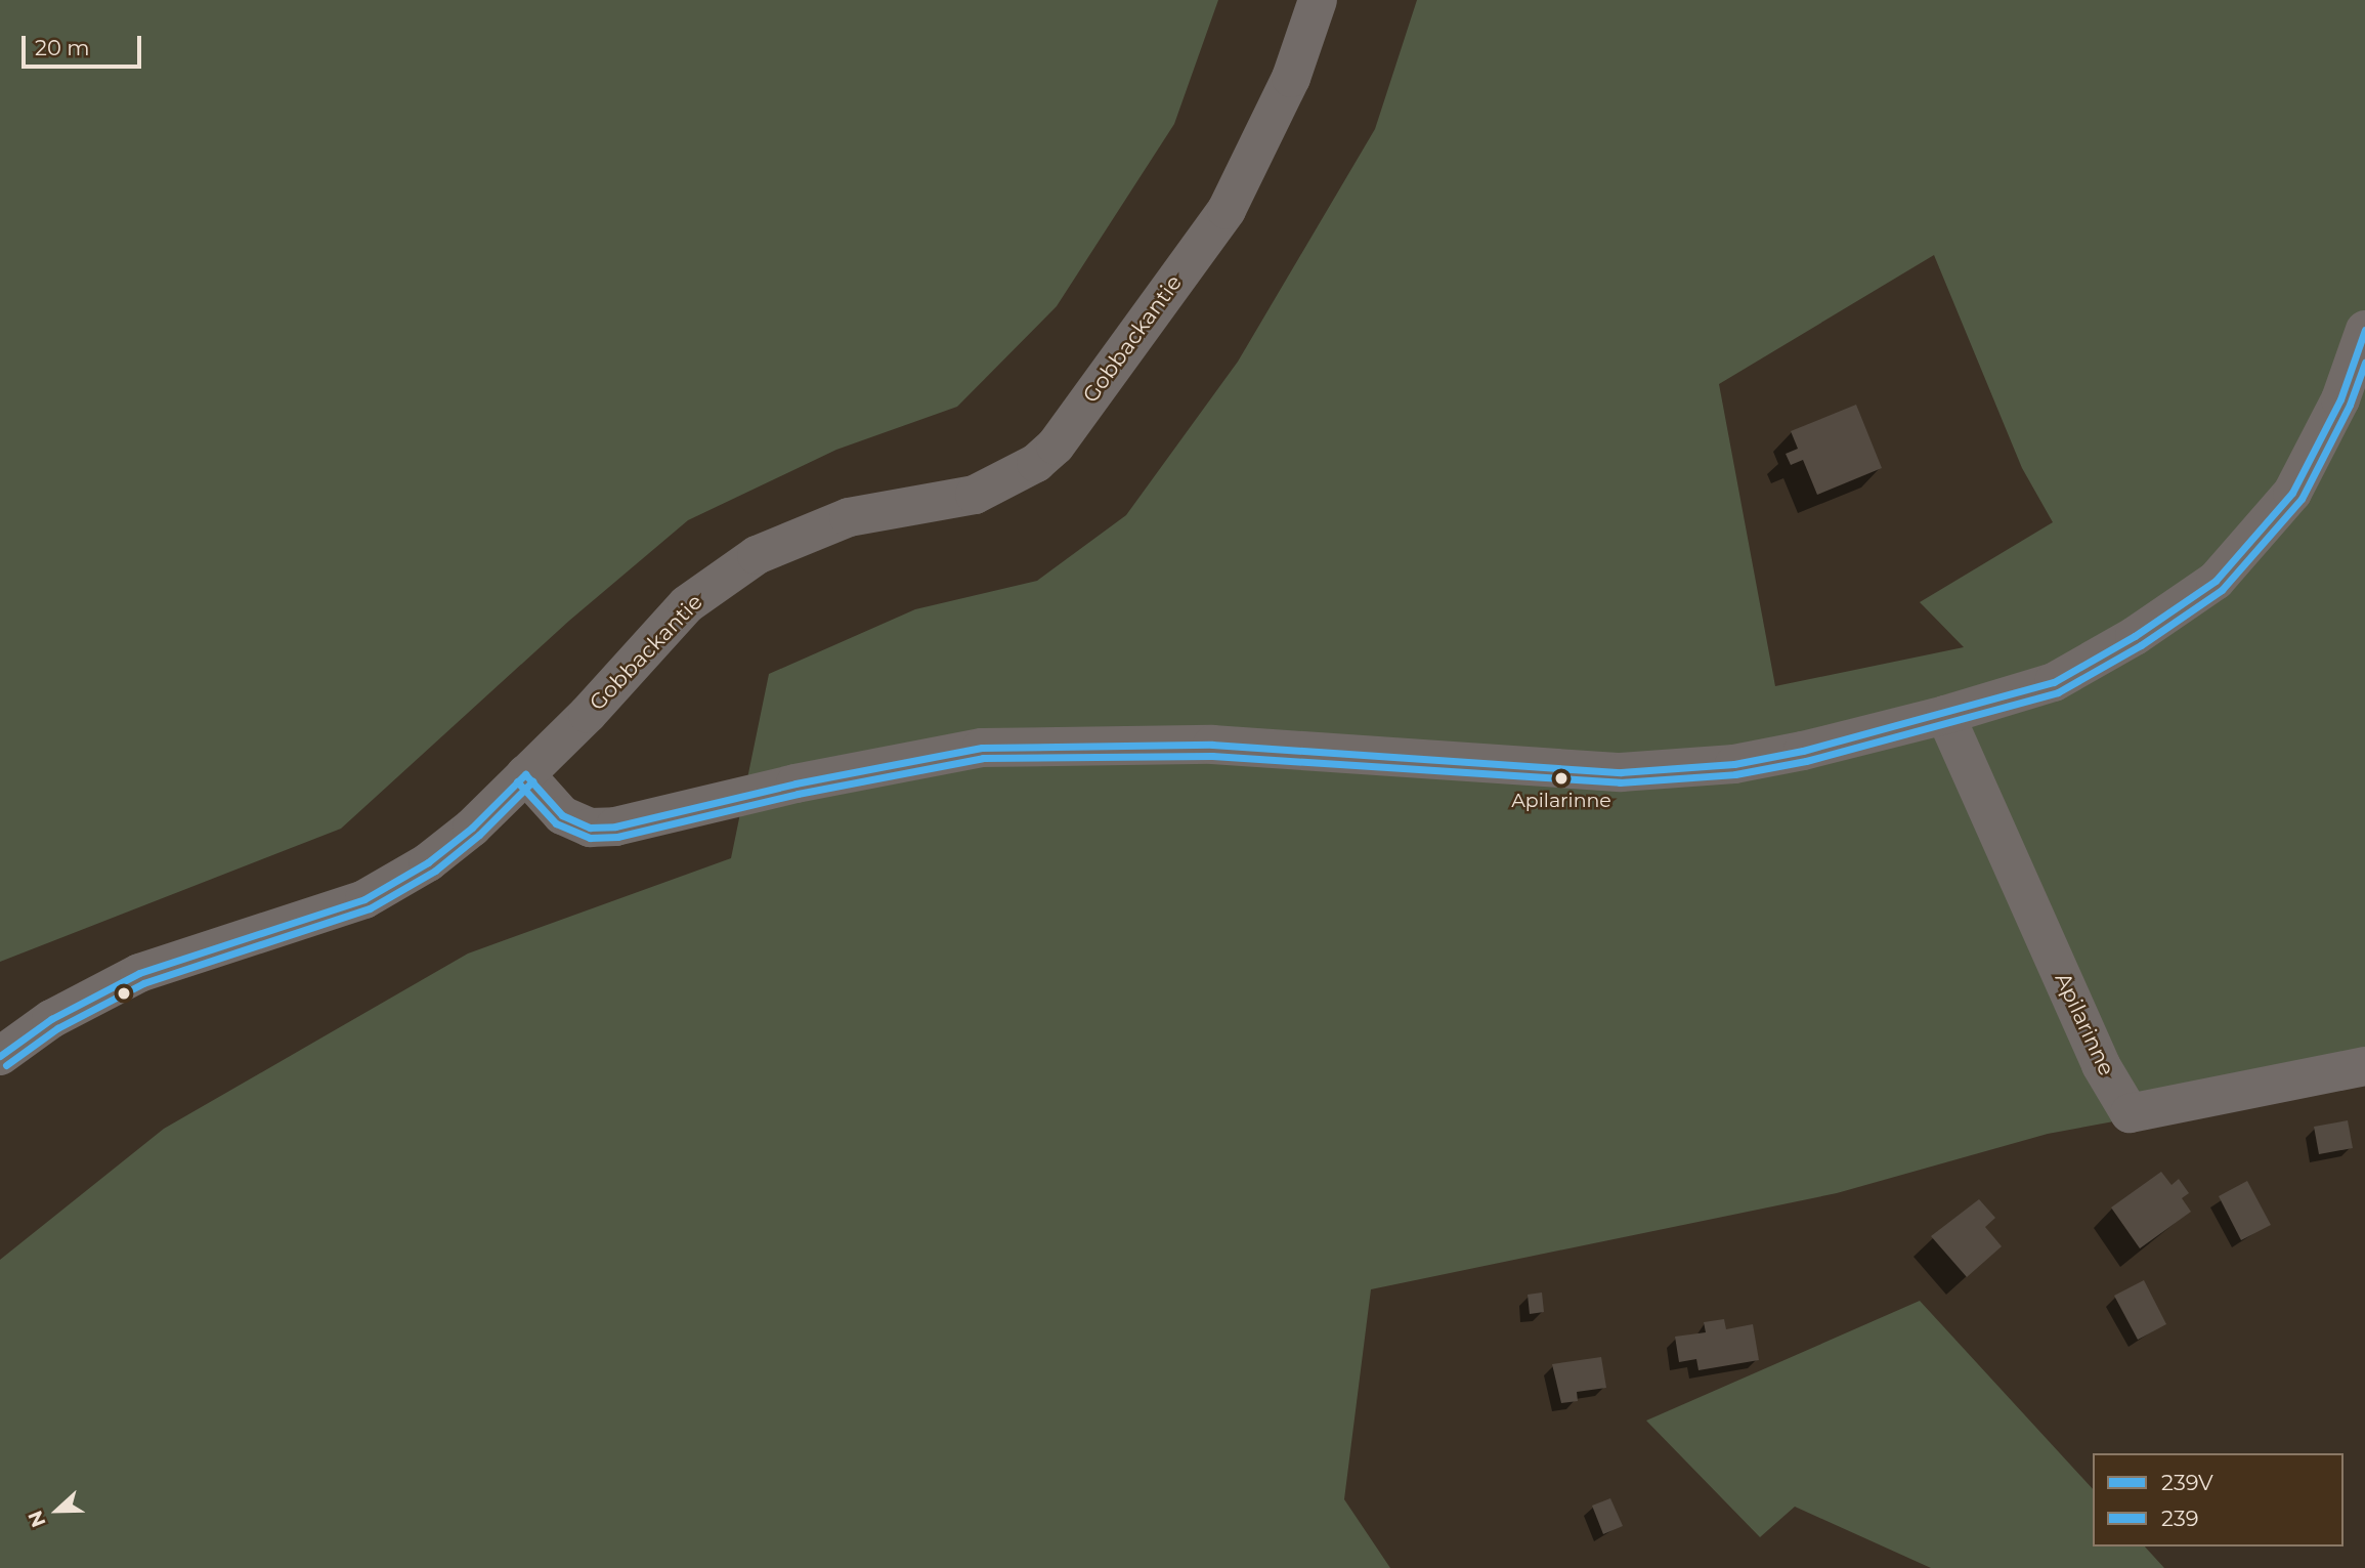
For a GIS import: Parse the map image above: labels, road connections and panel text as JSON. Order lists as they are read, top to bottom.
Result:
{
  "streets": {
    "street": ["Gobbackantie", "Apilarinne"]
  },
  "places": ["Apilarinne"],
  "lines": ["transit line 239V", "transit line 239"],
  "legend": ["239V", "239"],
  "scale_bar": "20 m",
  "north": "left"
}
